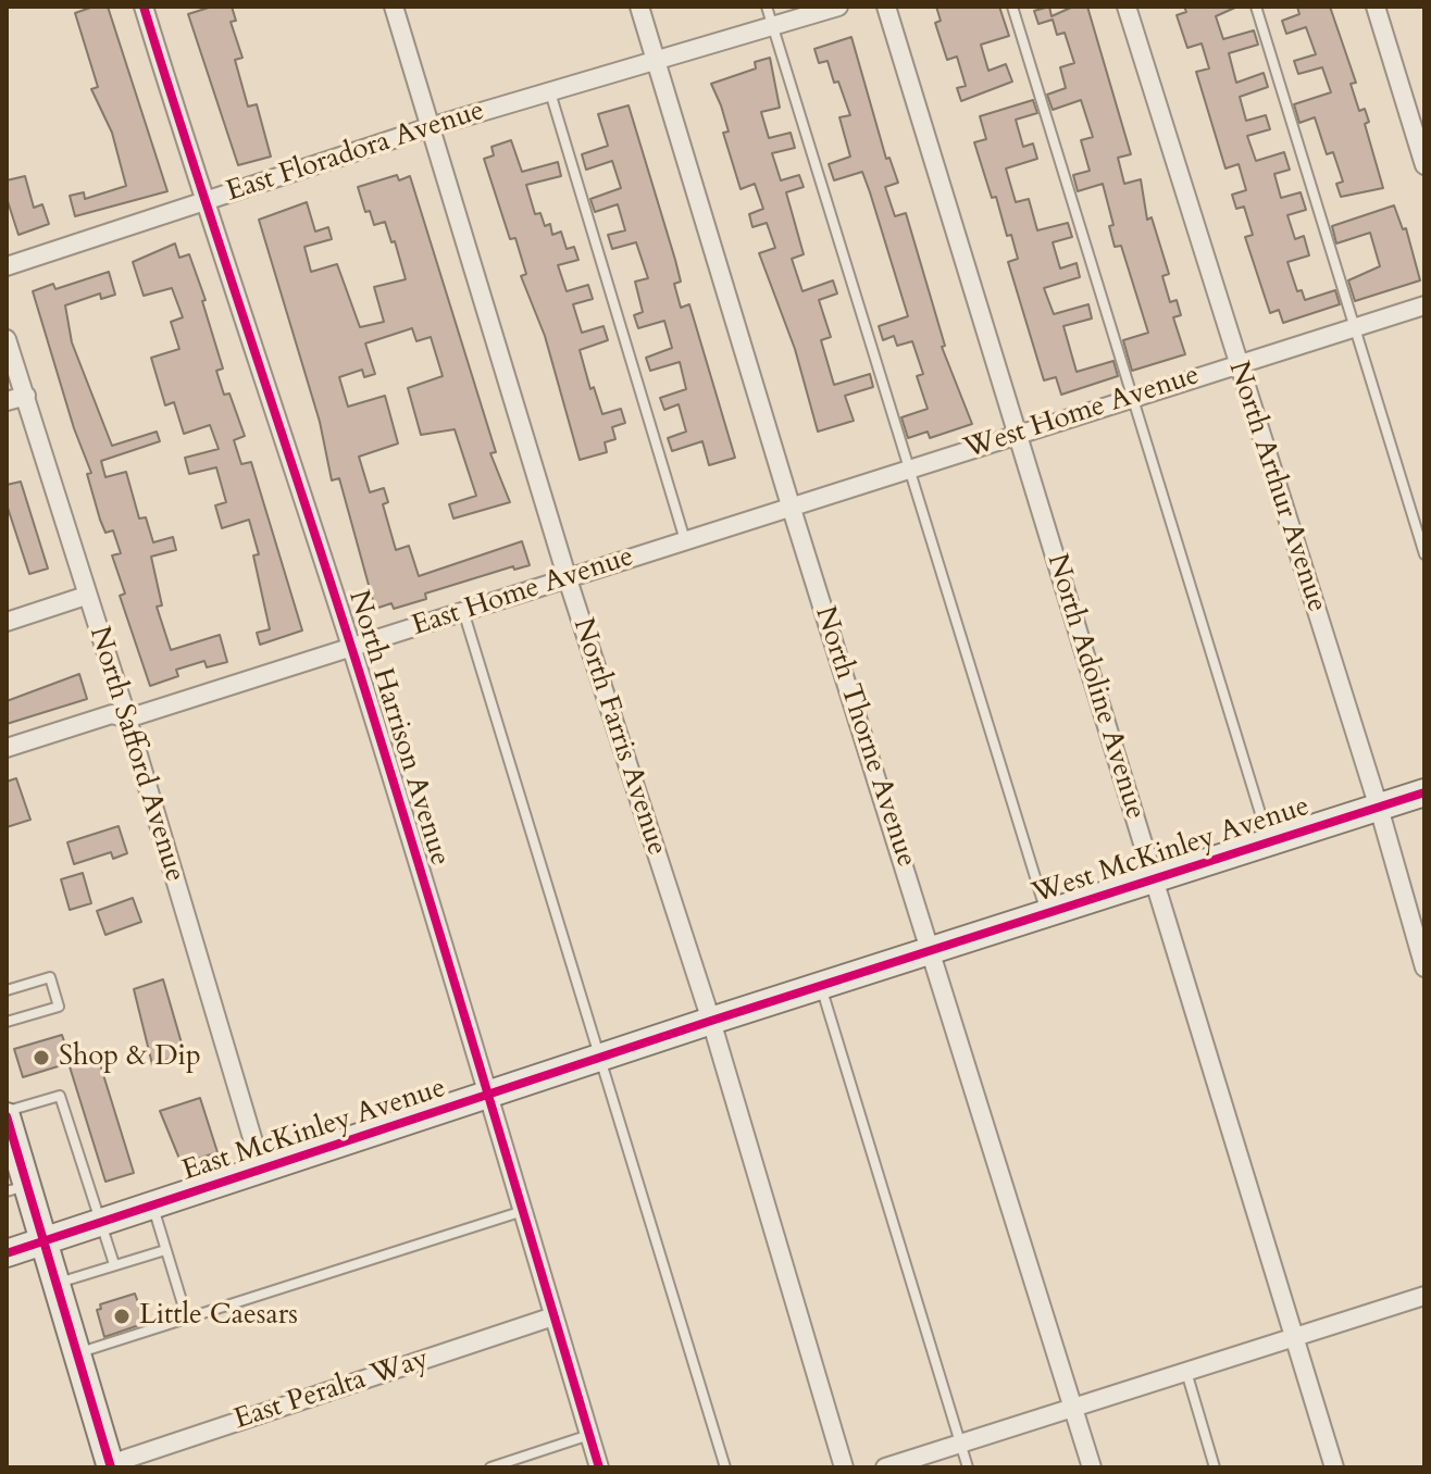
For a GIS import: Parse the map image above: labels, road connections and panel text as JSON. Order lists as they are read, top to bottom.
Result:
{
  "streets": {
    "main road": ["West McKinley Avenue", "East McKinley Avenue"],
    "street": [
      "East Floradora Avenue",
      "West Home Avenue",
      "North Arthur Avenue",
      "East Home Avenue",
      "North Adoline Avenue",
      "North Harrison Avenue",
      "North Farris Avenue",
      "North Thorne Avenue",
      "North Safford Avenue",
      "East Peralta Way"
    ]
  },
  "crossings": [
    ["East Floradora Avenue", "North Harrison Avenue"],
    ["East Floradora Avenue", "North Farris Avenue"],
    ["East Floradora Avenue", "North Thorne Avenue"],
    ["West Home Avenue", "North Arthur Avenue"],
    ["West Home Avenue", "East Home Avenue"],
    ["West Home Avenue", "North Adoline Avenue"],
    ["West Home Avenue", "North Thorne Avenue"],
    ["North Arthur Avenue", "West McKinley Avenue"],
    ["East Home Avenue", "North Harrison Avenue"],
    ["East Home Avenue", "North Farris Avenue"],
    ["East Home Avenue", "North Thorne Avenue"],
    ["East Home Avenue", "North Safford Avenue"],
    ["North Adoline Avenue", "West McKinley Avenue"],
    ["North Harrison Avenue", "East McKinley Avenue"],
    ["North Harrison Avenue", "East Peralta Way"],
    ["North Farris Avenue", "East McKinley Avenue"],
    ["North Thorne Avenue", "West McKinley Avenue"],
    ["North Thorne Avenue", "East McKinley Avenue"],
    ["North Safford Avenue", "East McKinley Avenue"],
    ["West McKinley Avenue", "East McKinley Avenue"]
  ],
  "places": ["Shop & Dip", "Little Caesars"]
}
